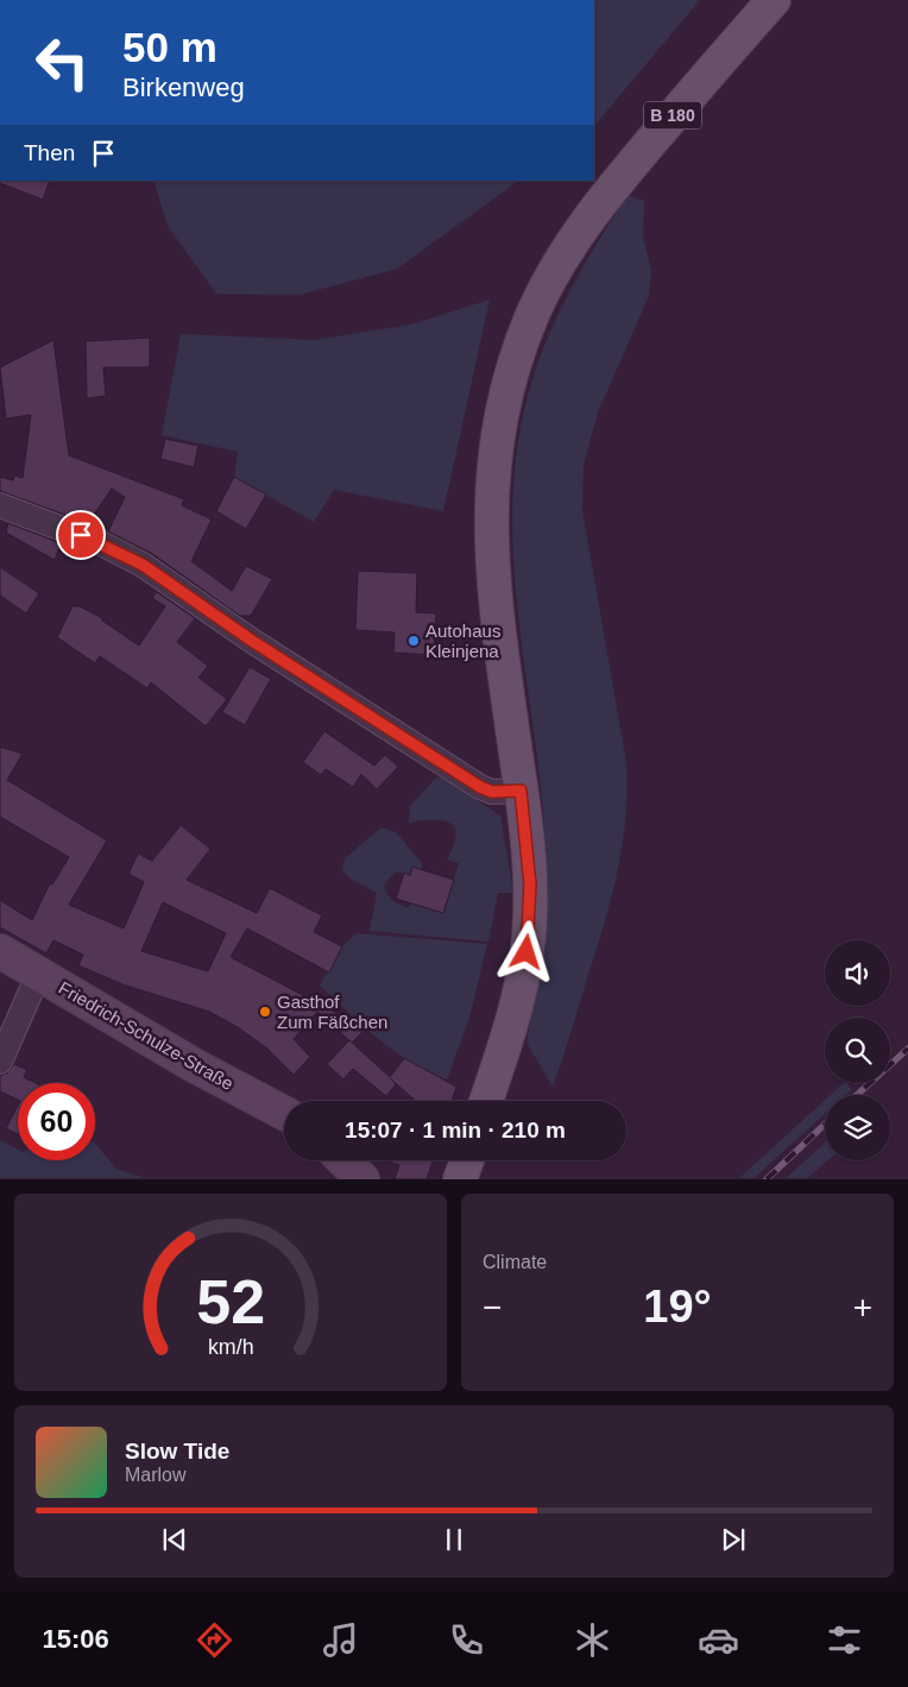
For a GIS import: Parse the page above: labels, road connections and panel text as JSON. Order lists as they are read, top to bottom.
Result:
{
  "streets": {
    "main road": ["B 180"],
    "street": ["Friedrich-Schulze-Straße"]
  },
  "places": ["Autohaus Kleinjena", "Gasthof Zum Fäßchen"],
  "page": {
    "turn": ["50 m", "Birkenweg"],
    "then": "Then",
    "limit": "60",
    "trip": "15:07 · 1 min · 210 m",
    "tile": "Climate",
    "heat": ["−", "19°", "+"],
    "song": ["Slow Tide", "Marlow"],
    "tabs": "15:06",
    "gauge": ["52", "km/h"]
  }
}
